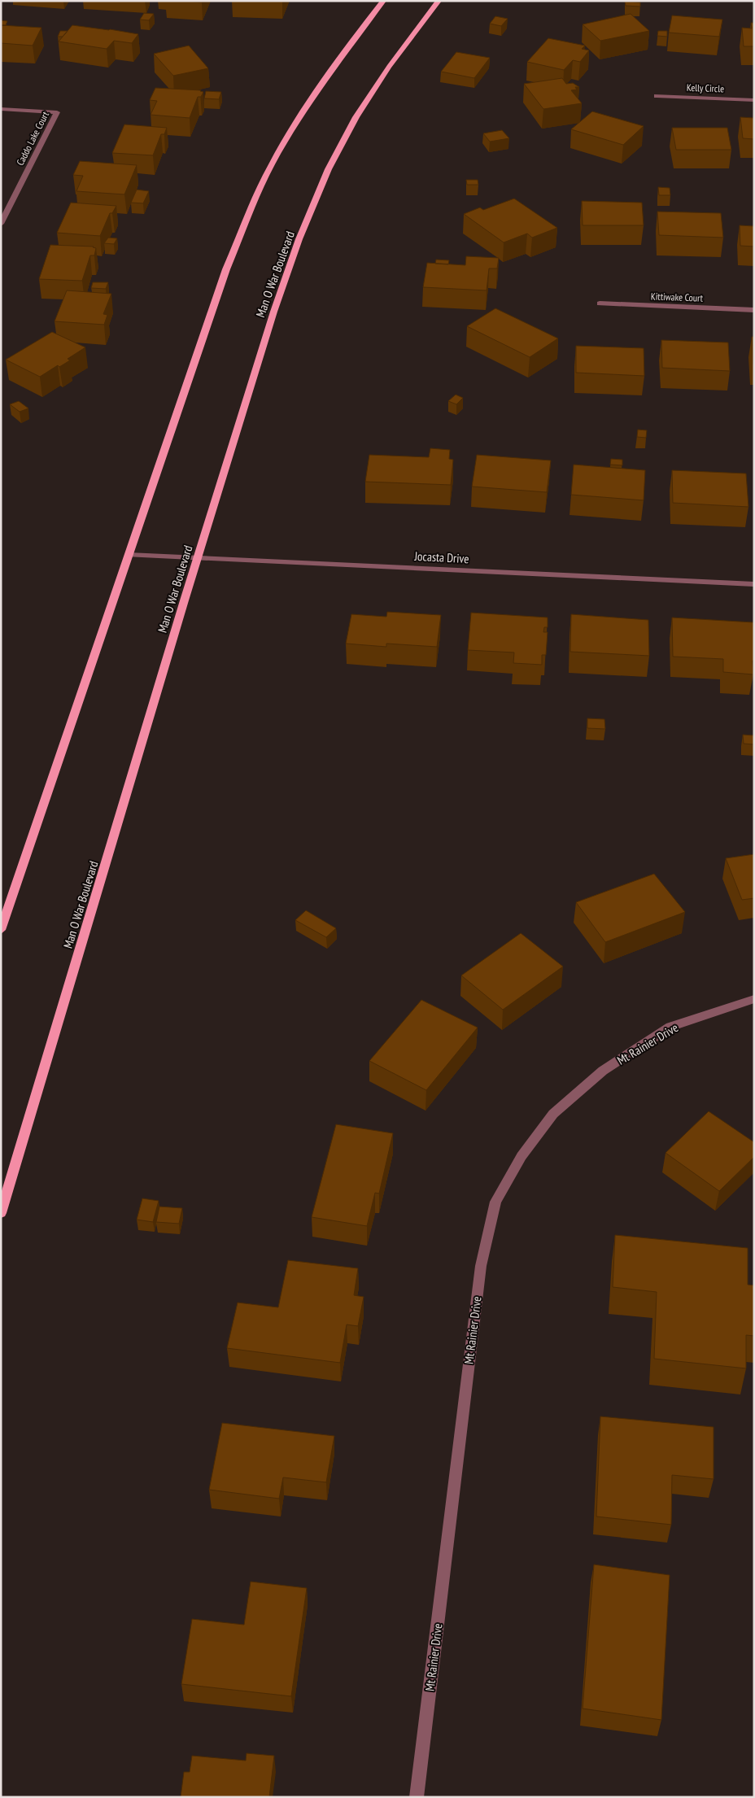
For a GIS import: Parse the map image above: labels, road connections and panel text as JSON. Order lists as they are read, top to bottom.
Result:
{
  "streets": {
    "main road": ["Man O War Boulevard"],
    "street": [
      "Kelly Circle",
      "Caddo Lake Court",
      "Kittiwake Court",
      "Jocasta Drive",
      "Mt Rainier Drive"
    ]
  },
  "crossings": [
    ["Man O War Boulevard", "Jocasta Drive"]
  ]
}
